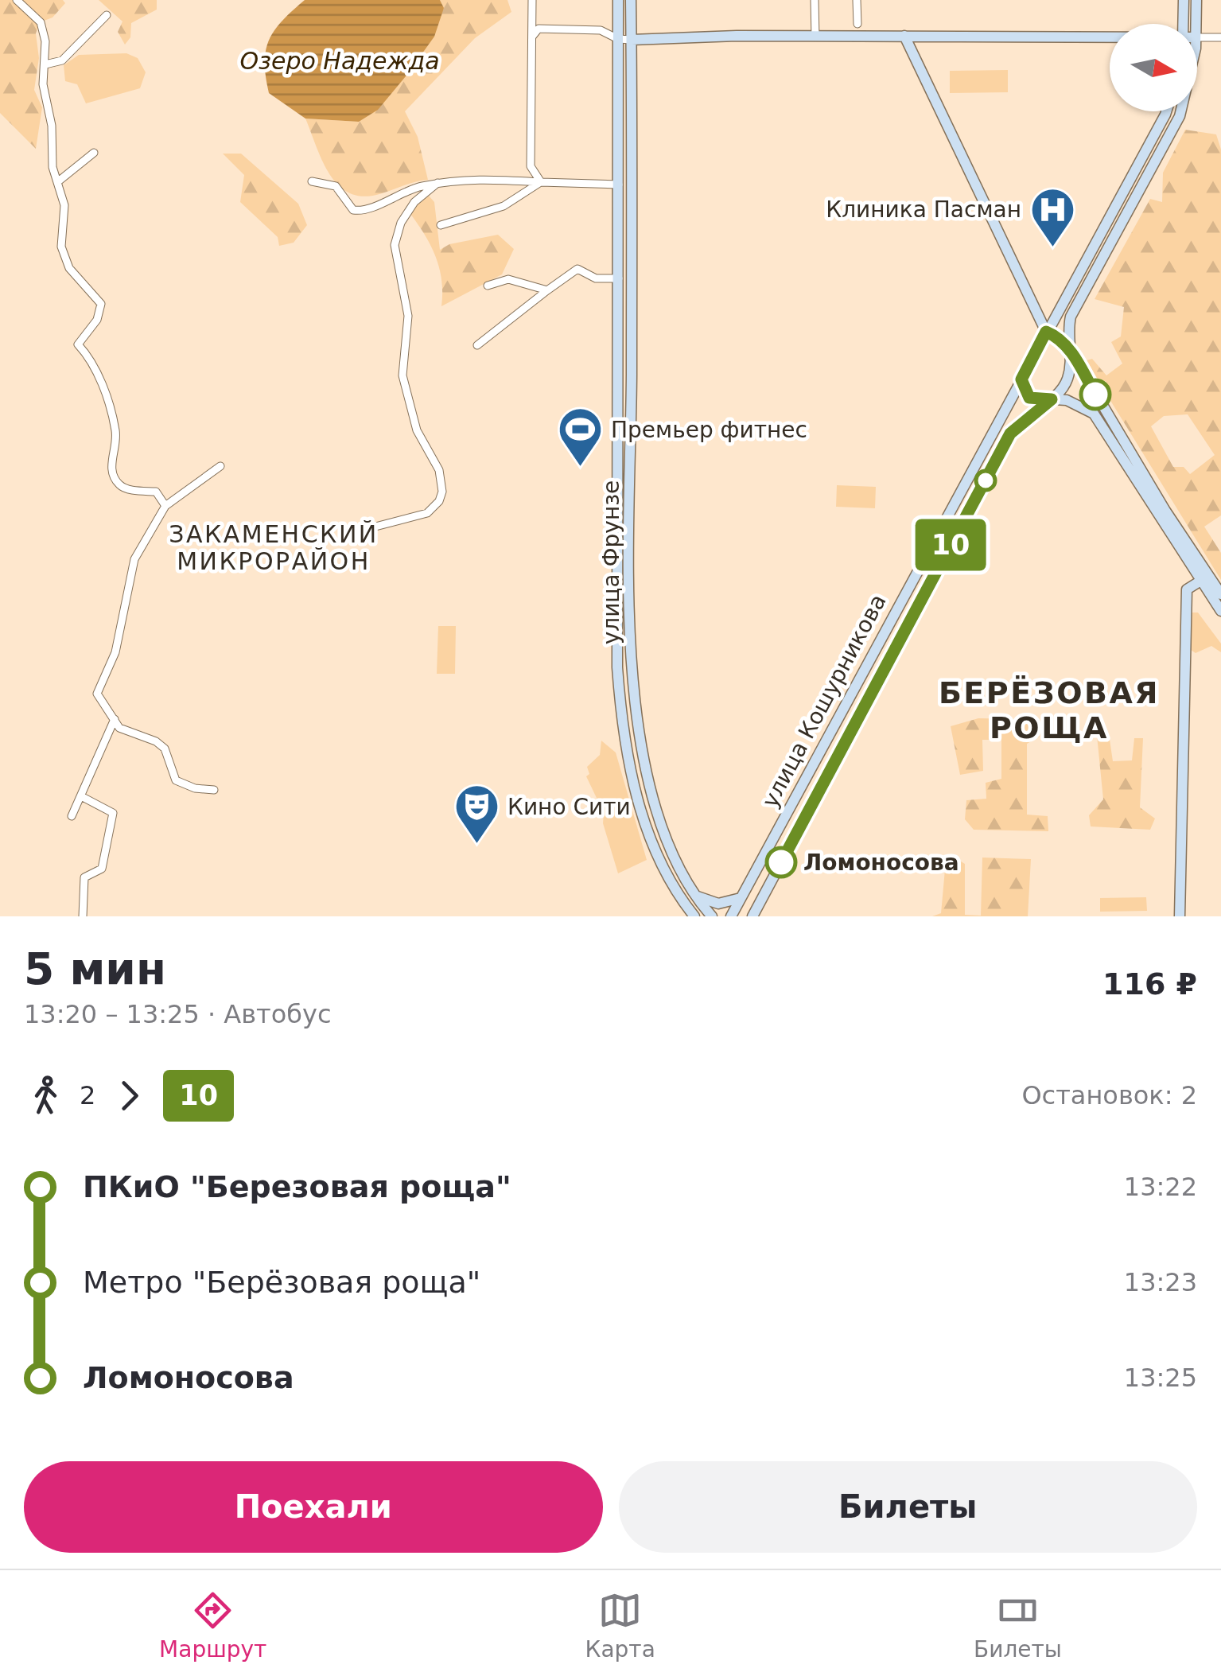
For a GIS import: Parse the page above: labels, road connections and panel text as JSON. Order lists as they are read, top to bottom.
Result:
{
  "streets": {
    "main road": ["улица Фрунзе", "улица Кошурникова"]
  },
  "districts": ["ЗАКАМЕНСКИЙ МИКРОРАЙОН", "БЕРЁЗОВАЯ РОЩА"],
  "water": ["Озеро Надежда"],
  "places": {
    "hospital": ["Клиника Пасман"],
    "sports": ["Премьер фитнес"],
    "theatre": ["Кино Сити"],
    "other": ["Ломоносова"]
  },
  "lines": ["bus line 10"],
  "north": "right",
  "page": {
    "on_map": "10",
    "heading": ["5 мин", "13:20 – 13:25 · Автобус", "116 ₽"],
    "legs": ["2", "10", "Остановок: 2"],
    "list": [
      {
        "name": "ПКиО \"Березовая роща\"",
        "value": "13:22"
      },
      {
        "name": "Метро \"Берёзовая роща\"",
        "value": "13:23"
      },
      {
        "name": "Ломоносова",
        "value": "13:25"
      }
    ],
    "buttons": ["Поехали", "Билеты"],
    "tabs": ["Маршрут", "Карта", "Билеты"]
  }
}
